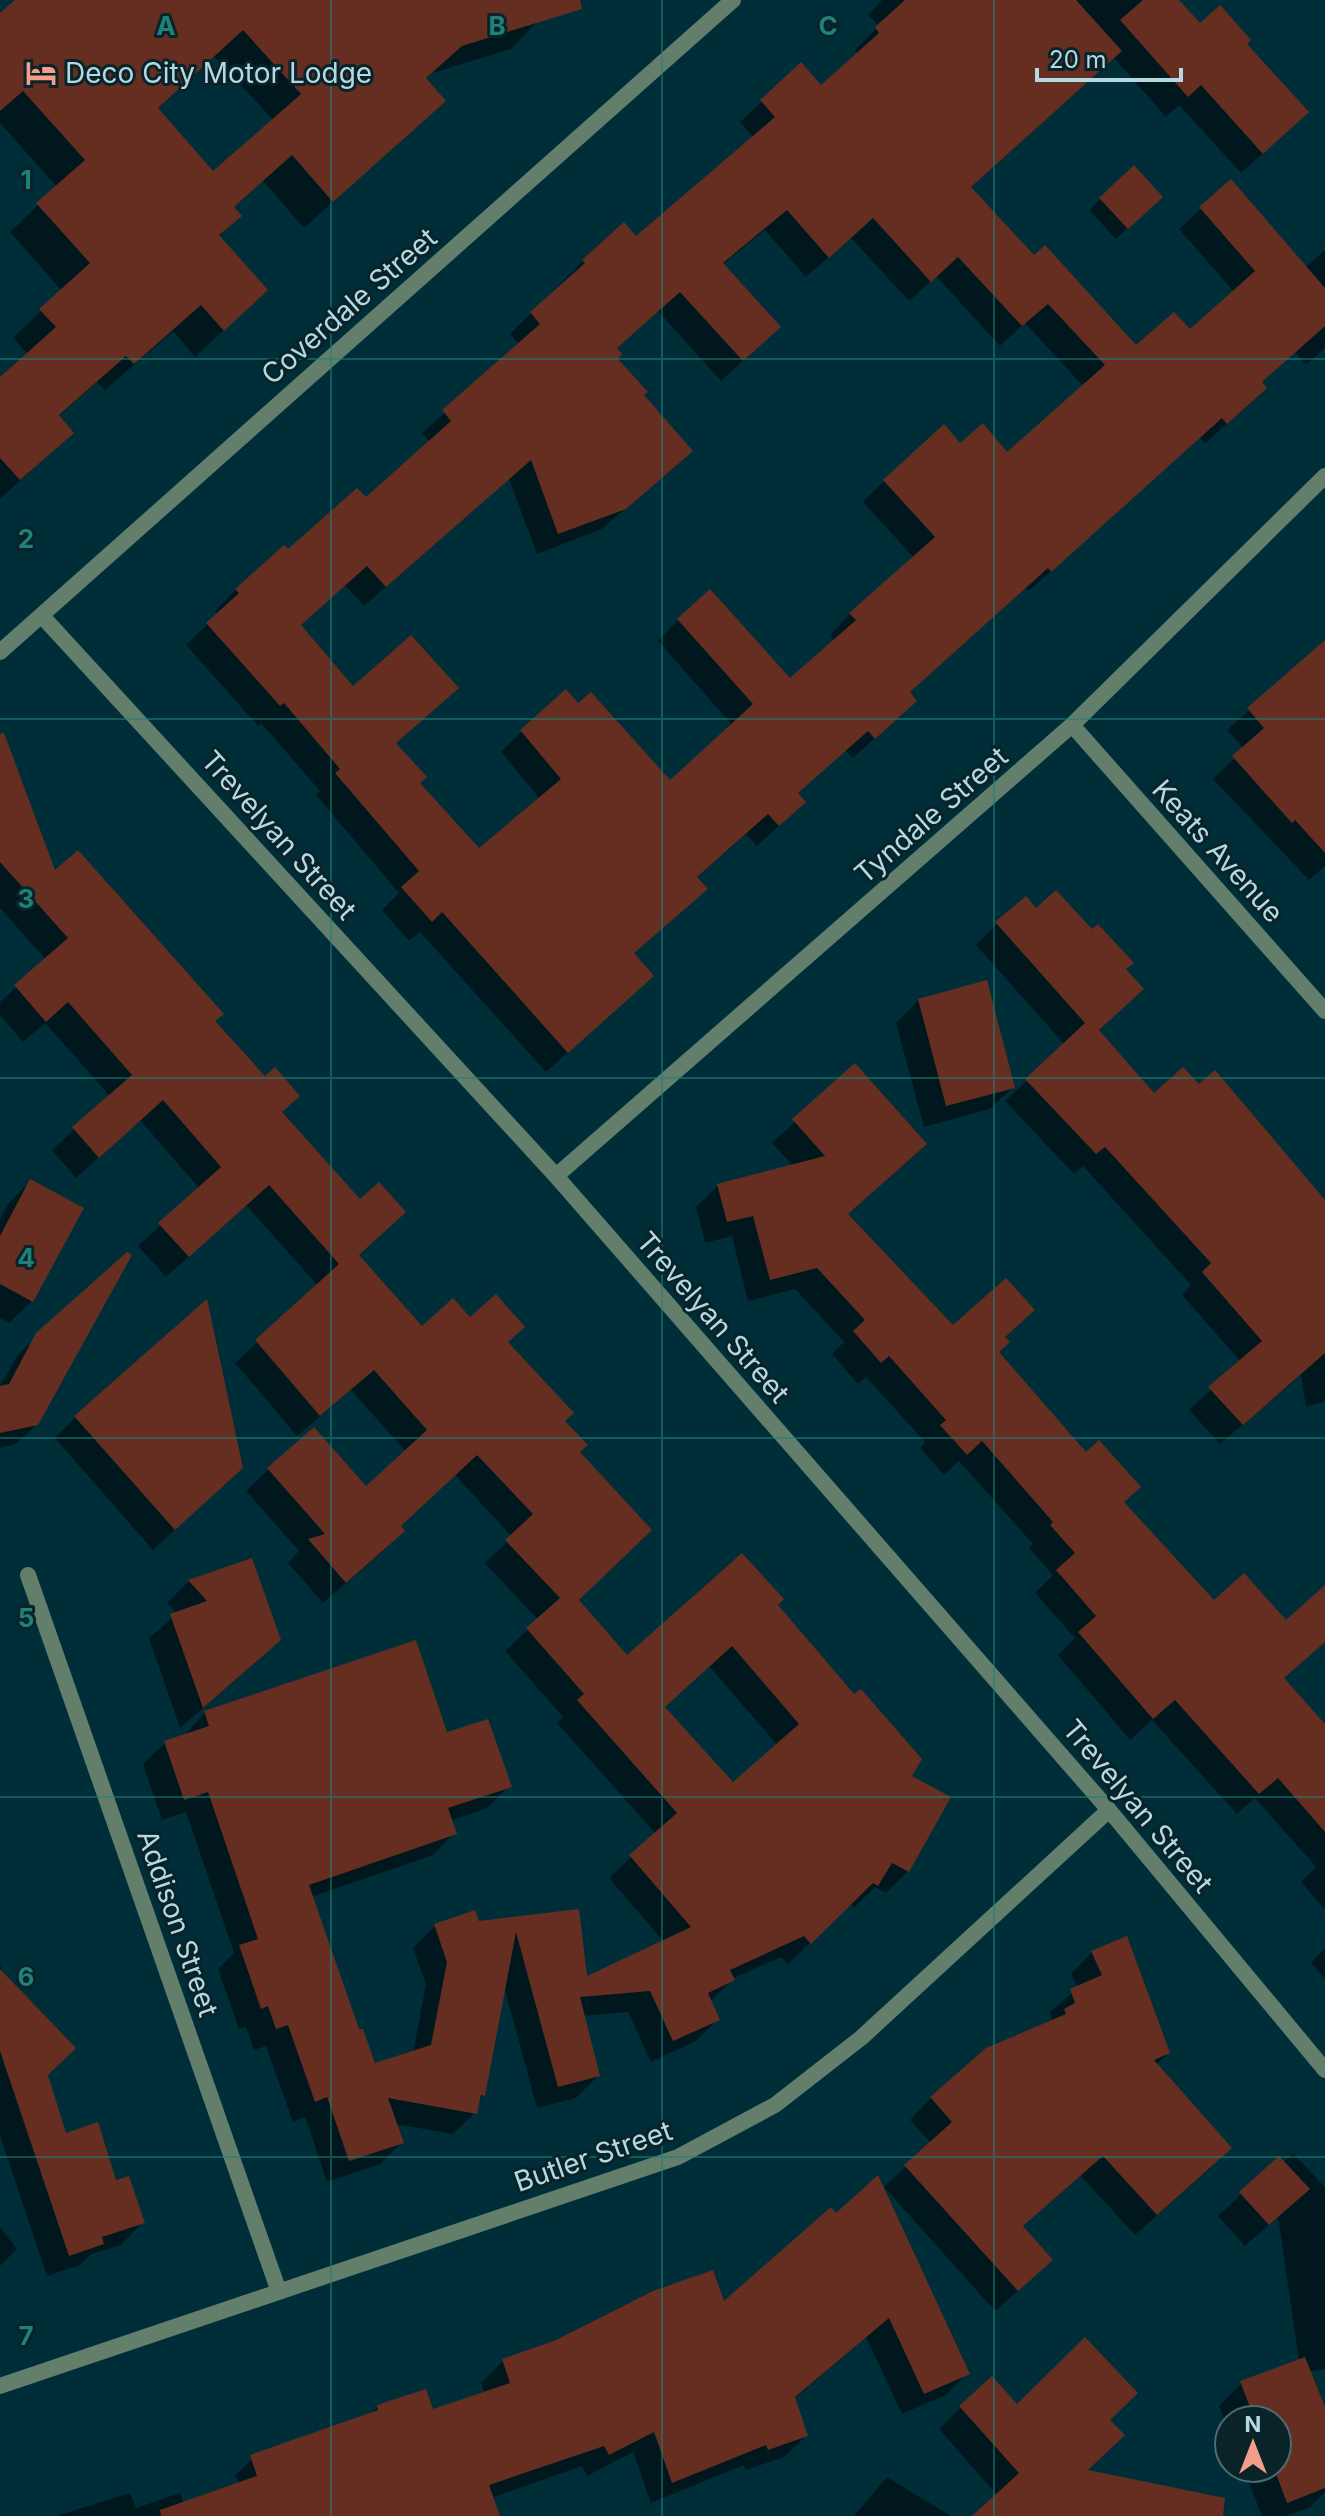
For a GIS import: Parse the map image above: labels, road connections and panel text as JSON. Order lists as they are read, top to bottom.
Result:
{
  "streets": {
    "street": [
      "Coverdale Street",
      "Tyndale Street",
      "Trevelyan Street",
      "Keats Avenue",
      "Addison Street",
      "Butler Street"
    ]
  },
  "crossings": [
    ["Coverdale Street", "Trevelyan Street"],
    ["Tyndale Street", "Trevelyan Street"],
    ["Tyndale Street", "Keats Avenue"],
    ["Trevelyan Street", "Butler Street"],
    ["Addison Street", "Butler Street"]
  ],
  "places": {
    "hotel": ["Deco City Motor Lodge"]
  },
  "scale_bar": "20 m",
  "north": "top",
  "grid": {
    "columns": ["A", "B", "C"],
    "rows": [
      "1",
      "2",
      "3",
      "4",
      "5",
      "6",
      "7"
    ]
  }
}
